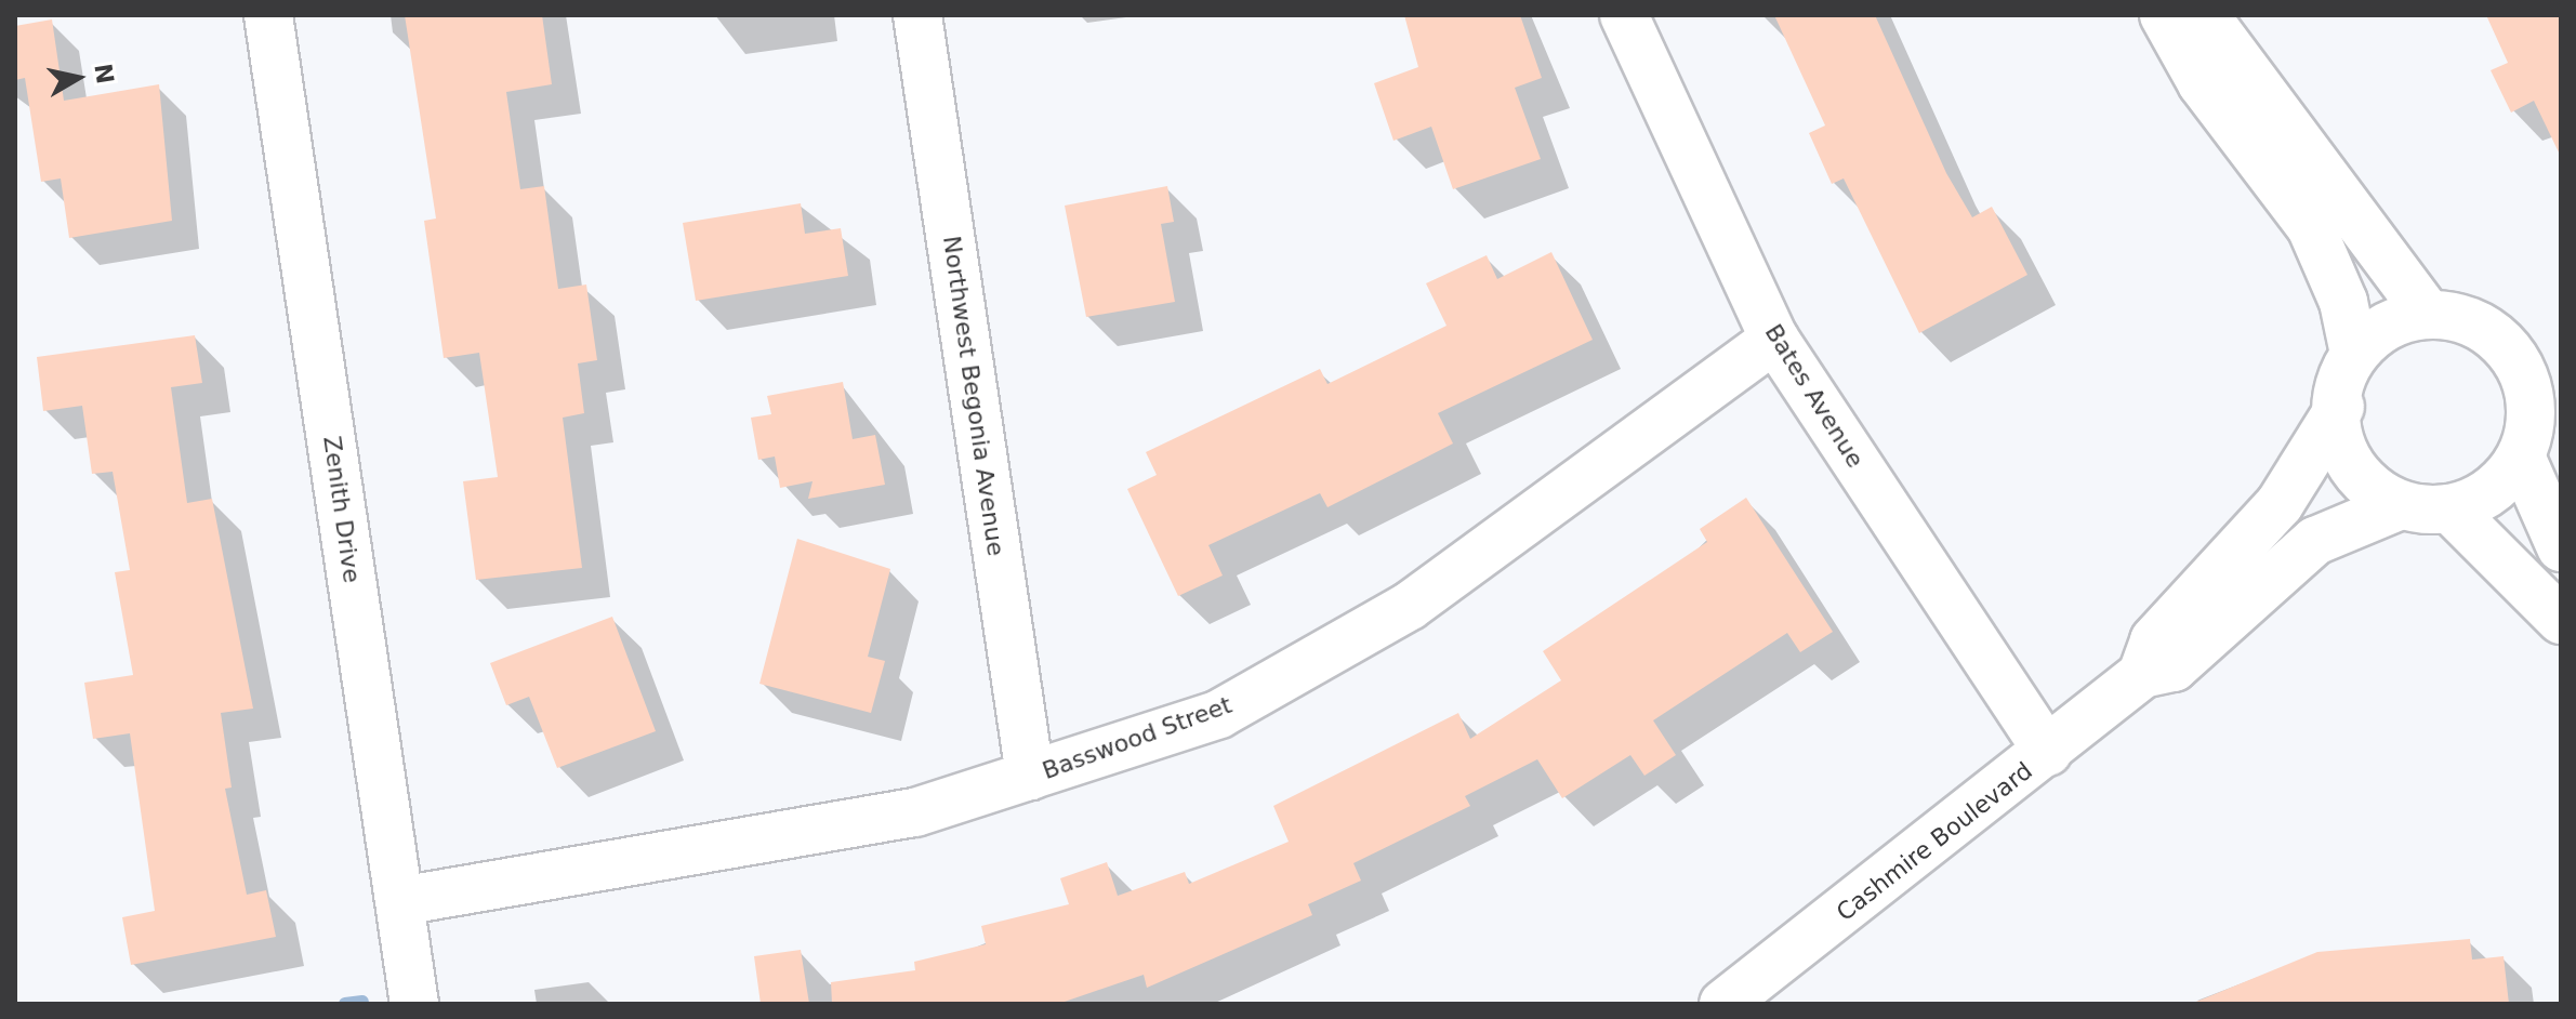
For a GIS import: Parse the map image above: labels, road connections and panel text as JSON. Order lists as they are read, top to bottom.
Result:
{
  "streets": {
    "street": [
      "Northwest Begonia Avenue",
      "Bates Avenue",
      "Zenith Drive",
      "Basswood Street",
      "Cashmire Boulevard"
    ]
  },
  "crossings": [
    ["Northwest Begonia Avenue", "Basswood Street"],
    ["Bates Avenue", "Basswood Street"],
    ["Bates Avenue", "Cashmire Boulevard"],
    ["Zenith Drive", "Basswood Street"]
  ],
  "north": "right"
}
